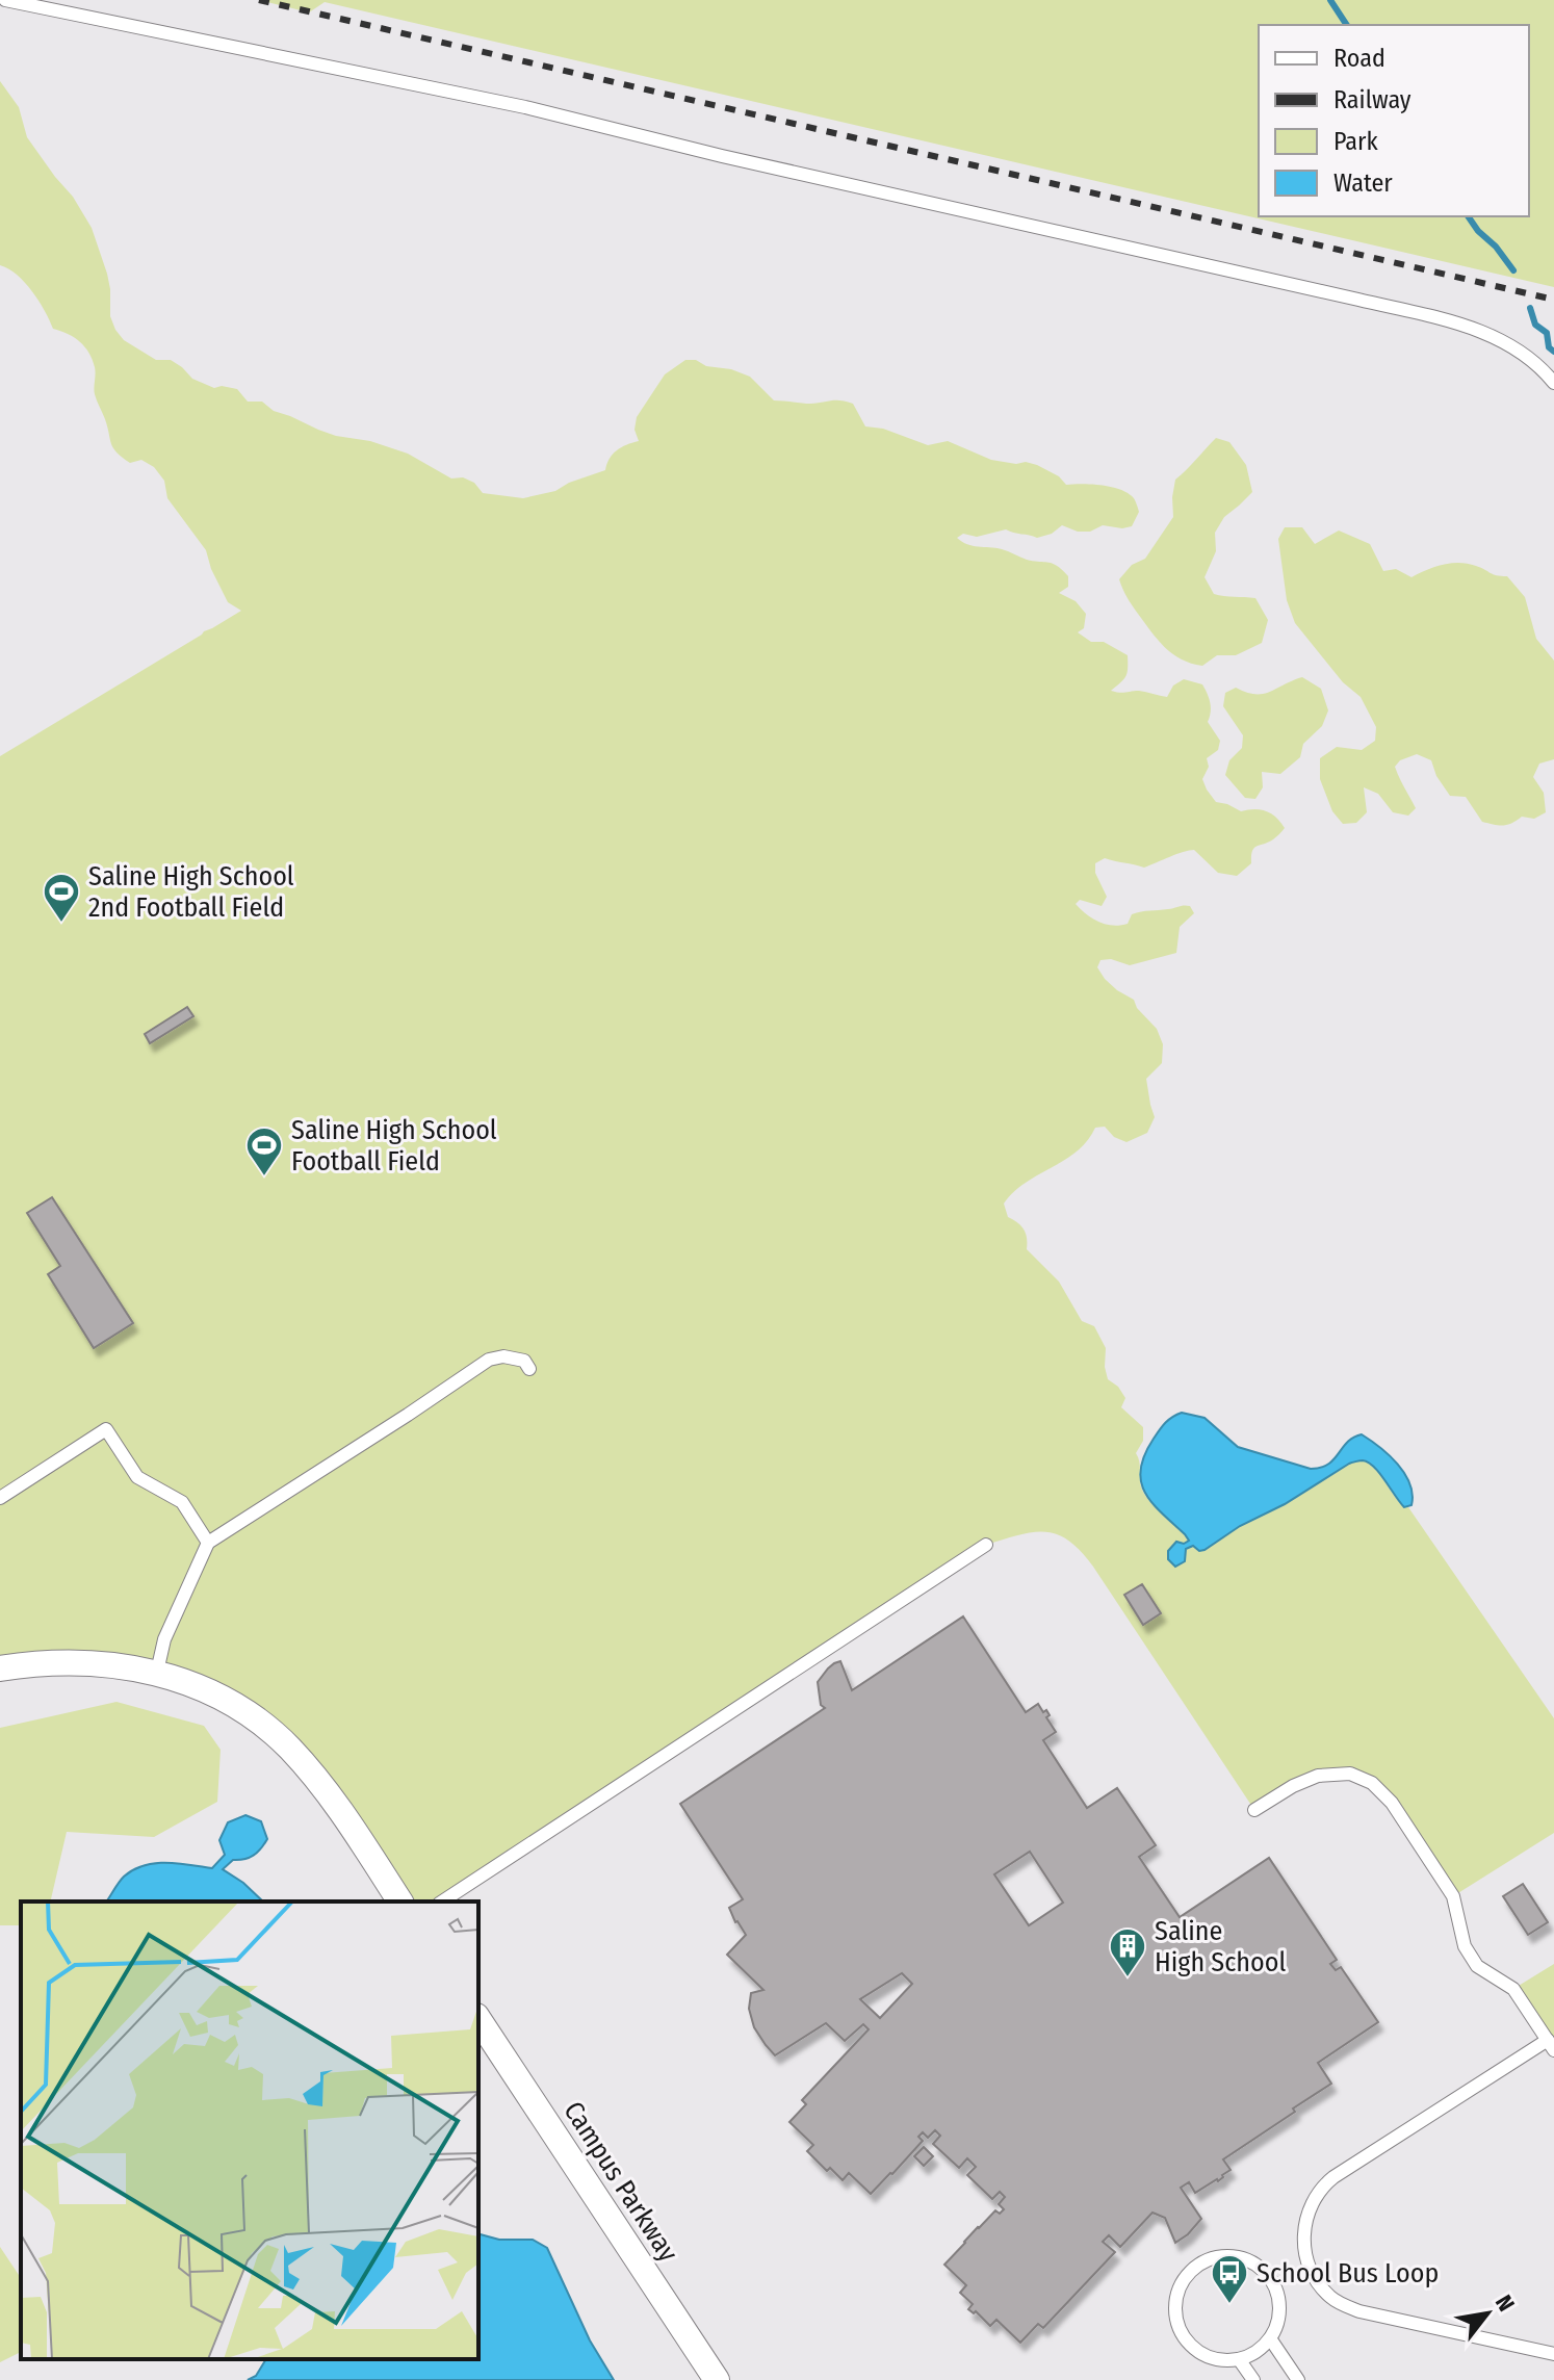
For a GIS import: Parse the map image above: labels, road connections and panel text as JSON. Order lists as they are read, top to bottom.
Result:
{
  "streets": {
    "street": ["Campus Parkway"]
  },
  "places": {
    "sports": ["Saline High School 2nd Football Field", "Saline High School Football Field"],
    "building": ["Saline High School"],
    "bus stop": ["School Bus Loop"]
  },
  "legend": [
    "Road",
    "Railway",
    "Park",
    "Water"
  ],
  "north": "top right"
}
